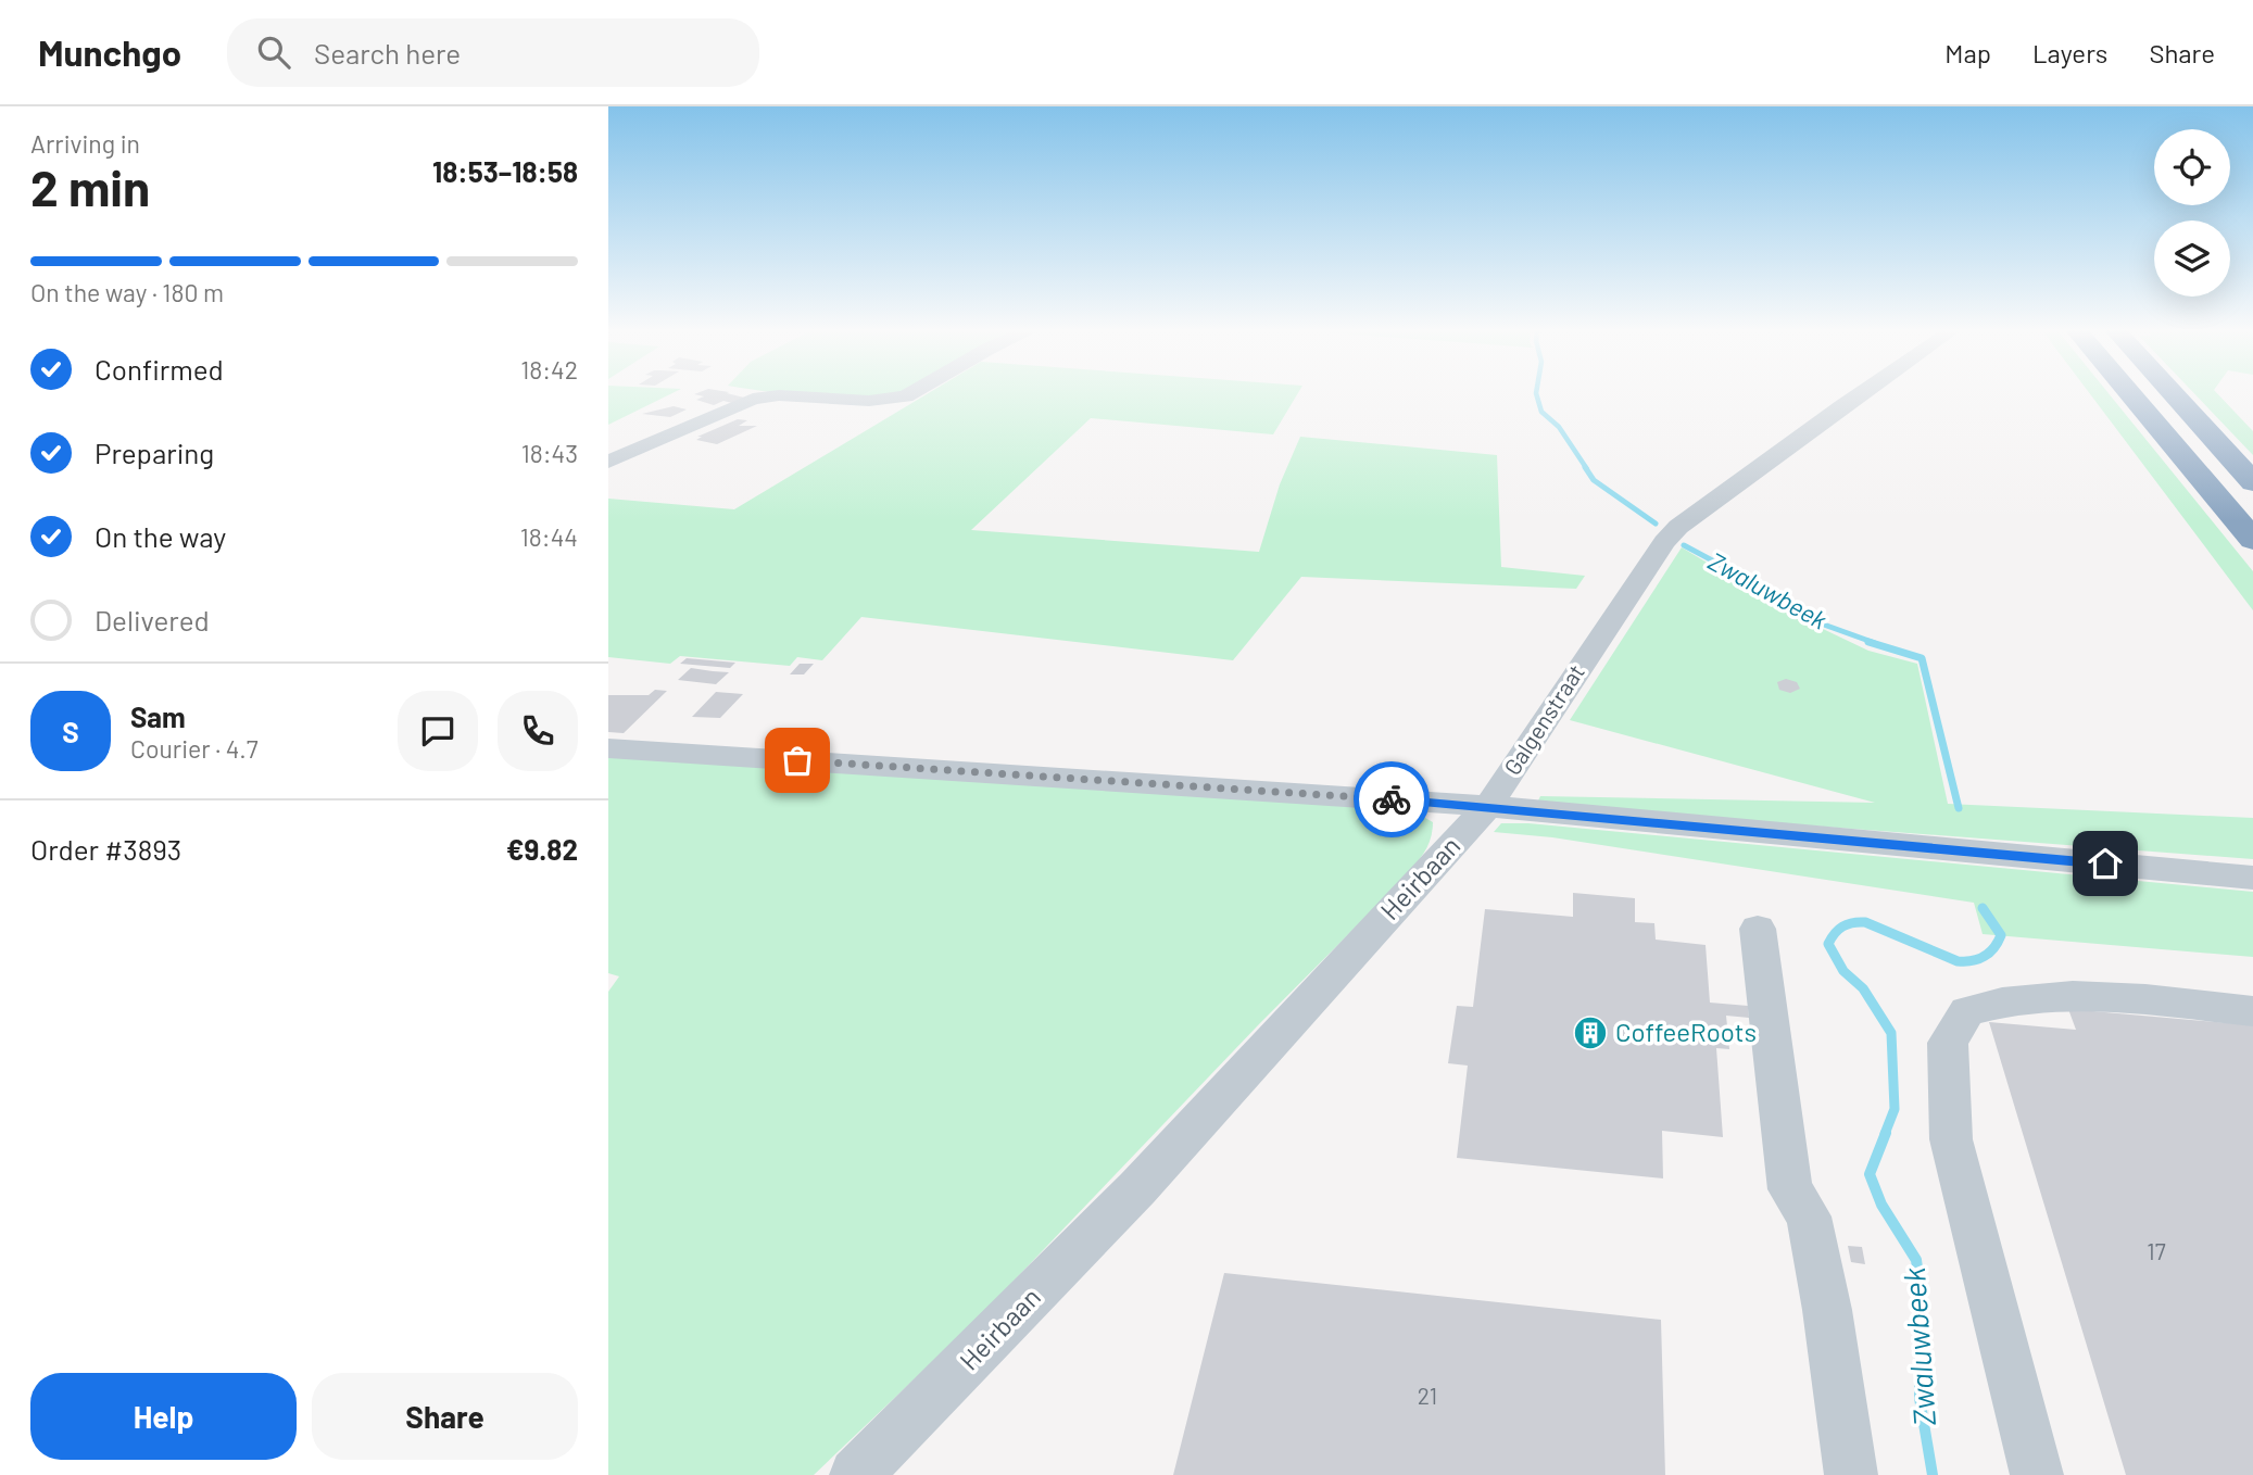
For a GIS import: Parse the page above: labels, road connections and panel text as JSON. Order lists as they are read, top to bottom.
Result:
{
  "streets": {
    "street": ["Galgenstraat", "Heirbaan"]
  },
  "crossings": [
    ["Galgenstraat", "Heirbaan"]
  ],
  "water": ["Zwaluwbeek"],
  "places": {
    "building": ["CoffeeRoots"]
  },
  "house_numbers": ["17", "21"],
  "page": {
    "header": "Munchgo",
    "search": "Search here",
    "nav": ["Map", "Layers", "Share"],
    "heading": ["2 min", "Arriving in", "18:53–18:58"],
    "panel": [
      "Sam",
      "Courier · 4.7",
      "Order #3893",
      "€9.82"
    ],
    "bar": "On the way · 180 m",
    "list": [
      ["Confirmed", "18:42"],
      ["Preparing", "18:43"],
      ["On the way", "18:44"],
      "Delivered"
    ],
    "round": "S",
    "buttons": ["Help", "Share"]
  }
}
